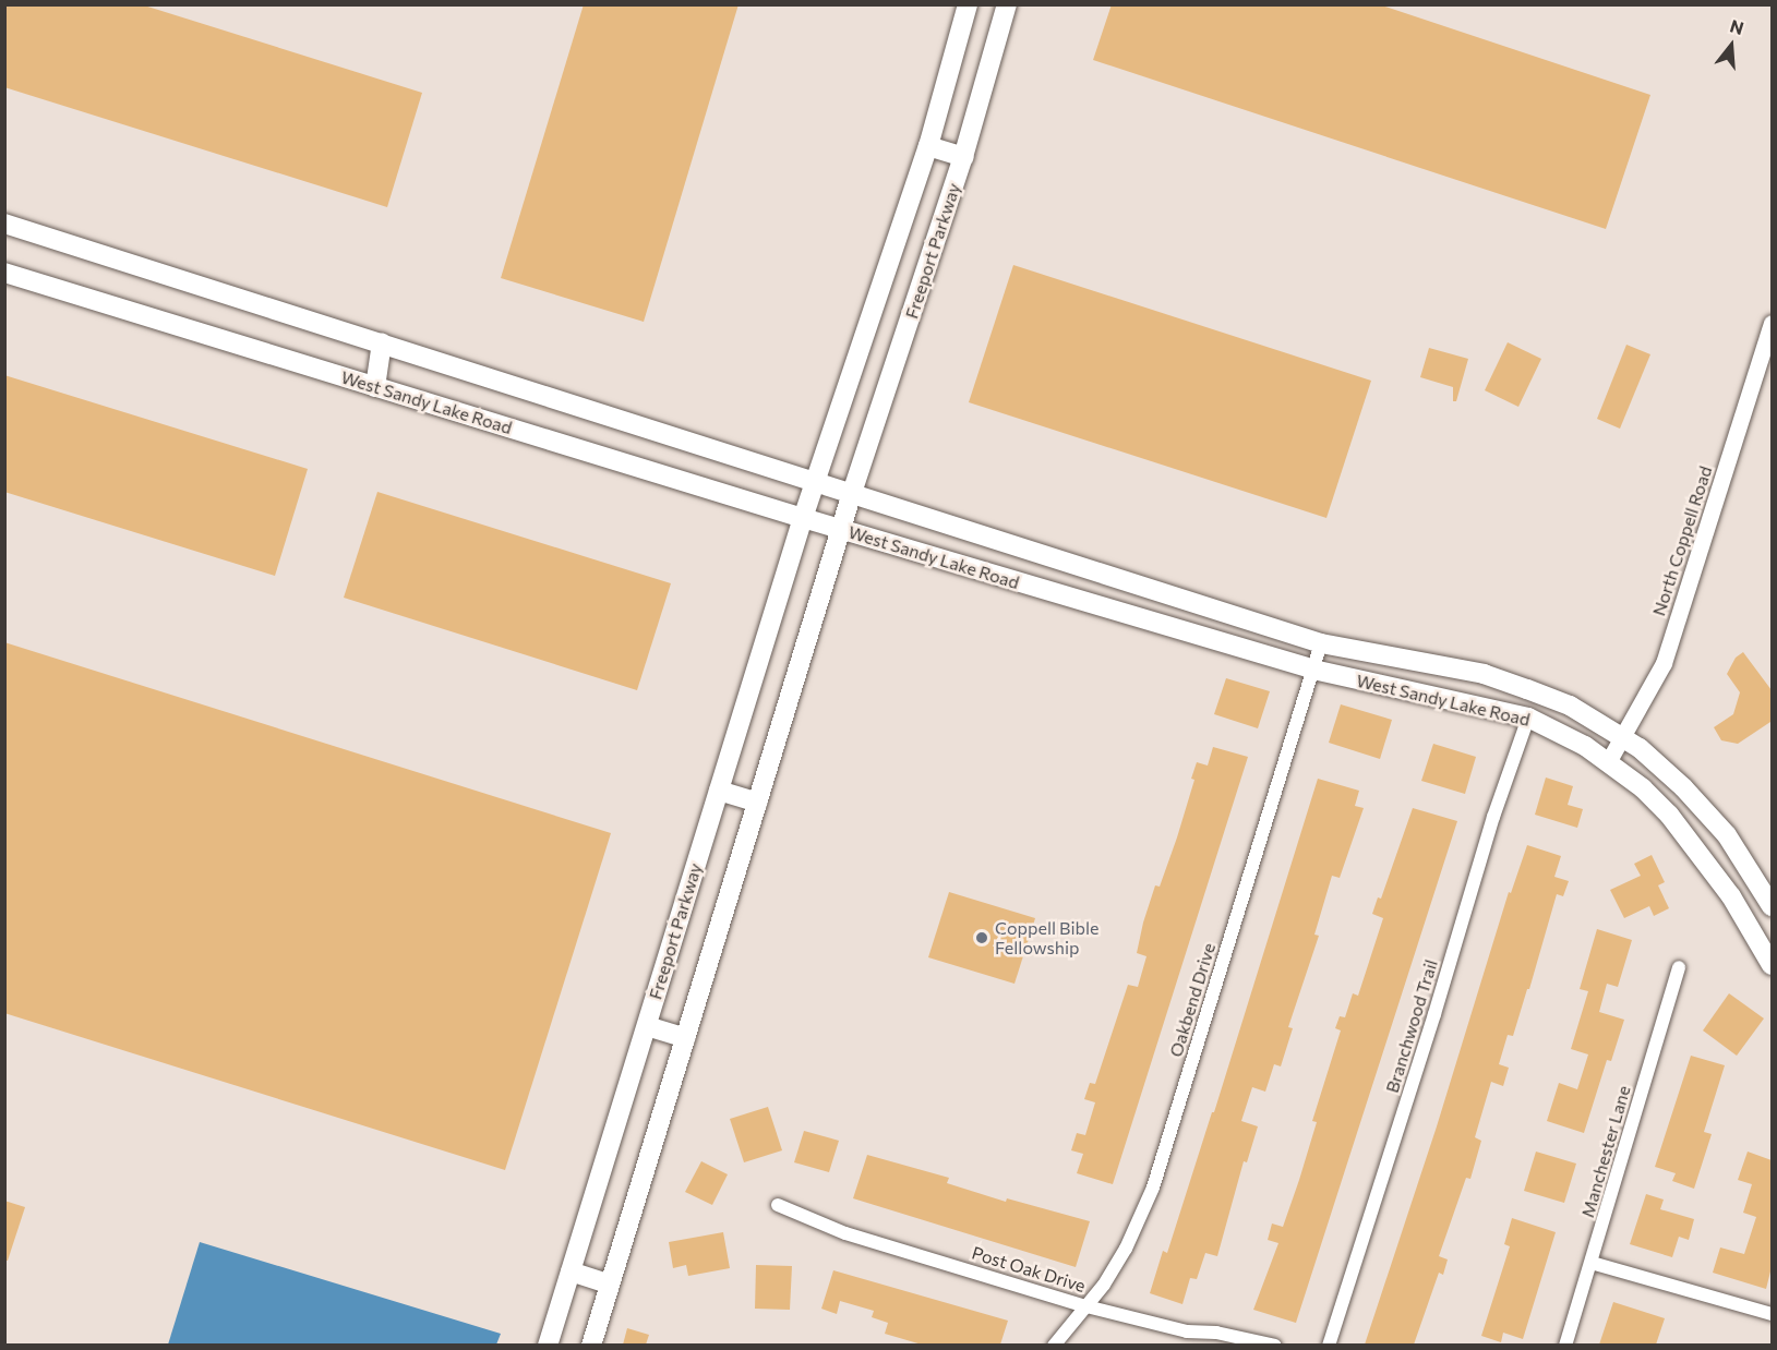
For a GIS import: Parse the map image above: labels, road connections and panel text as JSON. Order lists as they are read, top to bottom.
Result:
{
  "streets": {
    "main road": ["Freeport Parkway", "West Sandy Lake Road"],
    "street": [
      "North Coppell Road",
      "Oakbend Drive",
      "Branchwood Trail",
      "Manchester Lane",
      "Post Oak Drive"
    ]
  },
  "crossings": [
    ["Freeport Parkway", "West Sandy Lake Road"],
    ["West Sandy Lake Road", "North Coppell Road"],
    ["West Sandy Lake Road", "Oakbend Drive"],
    ["West Sandy Lake Road", "Branchwood Trail"],
    ["Oakbend Drive", "Post Oak Drive"]
  ],
  "places": ["Coppell Bible Fellowship"],
  "north": "top"
}
